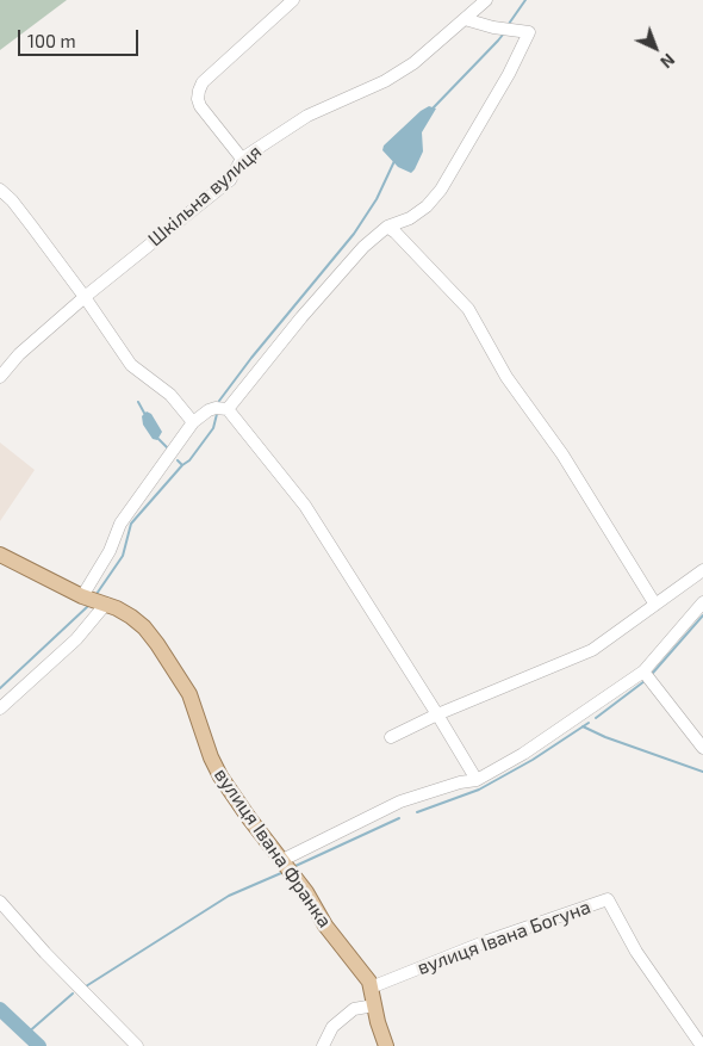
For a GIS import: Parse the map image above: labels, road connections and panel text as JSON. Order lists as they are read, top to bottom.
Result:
{
  "streets": {
    "main road": ["вулиця Івана Франка"],
    "street": ["Шкільна вулиця", "вулиця Івана Богуна"]
  },
  "crossings": [
    ["вулиця Івана Франка", "вулиця Івана Богуна"]
  ],
  "scale_bar": "100 m",
  "north": "bottom right"
}
